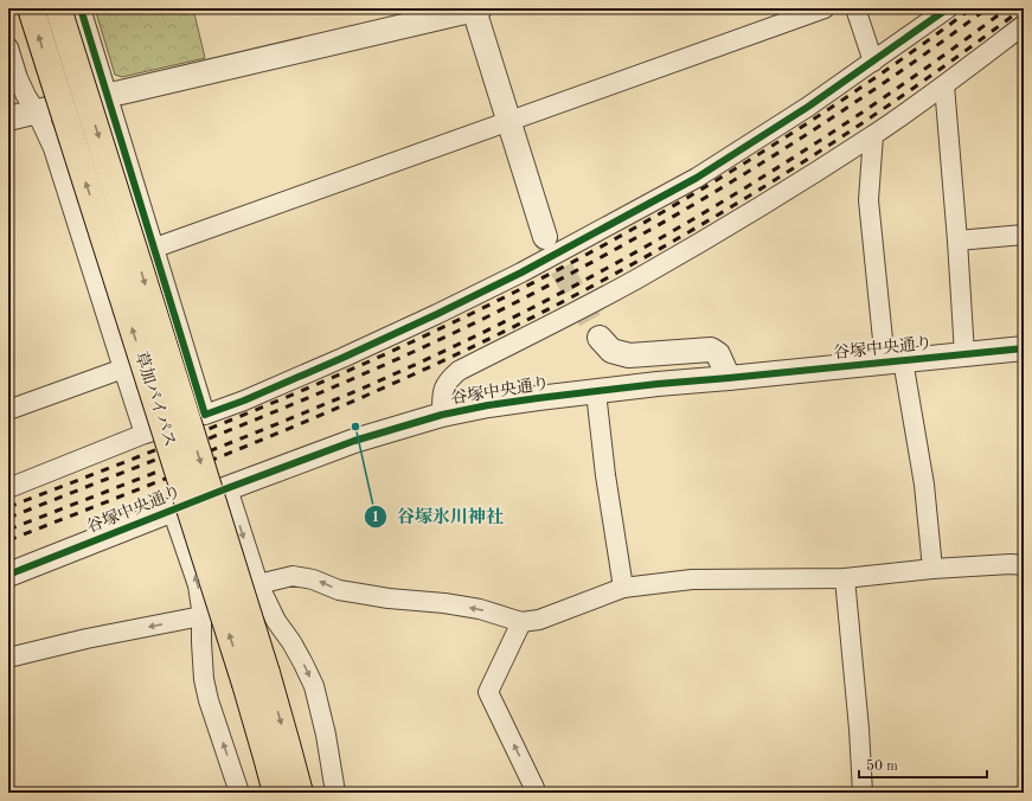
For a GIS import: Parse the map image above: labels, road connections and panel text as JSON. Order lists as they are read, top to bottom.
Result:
{
  "streets": {
    "highway": ["草加バイパス"],
    "street": ["谷塚中央通り"]
  },
  "places": ["谷塚氷川神社"],
  "scale_bar": "50 m"
}
